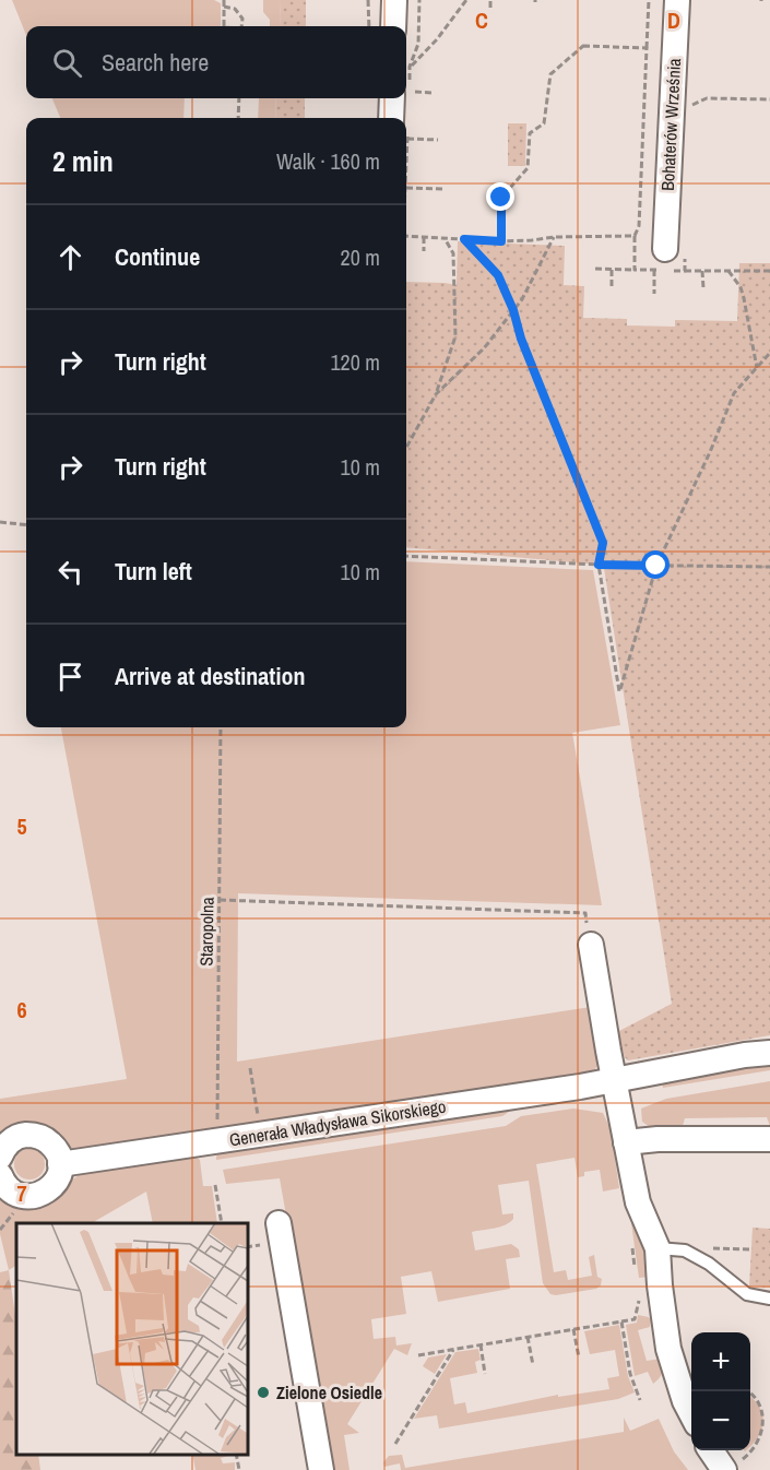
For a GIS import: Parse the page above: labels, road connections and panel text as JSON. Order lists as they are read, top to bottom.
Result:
{
  "streets": {
    "street": ["Bohaterów Września", "Generała Władysława Sikorskiego"],
    "path": ["Staropolna"]
  },
  "crossings": [
    ["Staropolna", "Generała Władysława Sikorskiego"]
  ],
  "places": ["Zielone Osiedle"],
  "page": {
    "search": "Search here",
    "heading": ["2 min", "Walk · 160 m"],
    "list": [
      ["Continue", "20 m"],
      ["Turn right", "120 m"],
      ["Turn right", "10 m"],
      ["Turn left", "10 m"],
      "Arrive at destination"
    ],
    "map_buttons": ["+", "−"]
  },
  "grid": {
    "columns": ["C", "D"],
    "rows": ["5", "6", "7"]
  }
}
